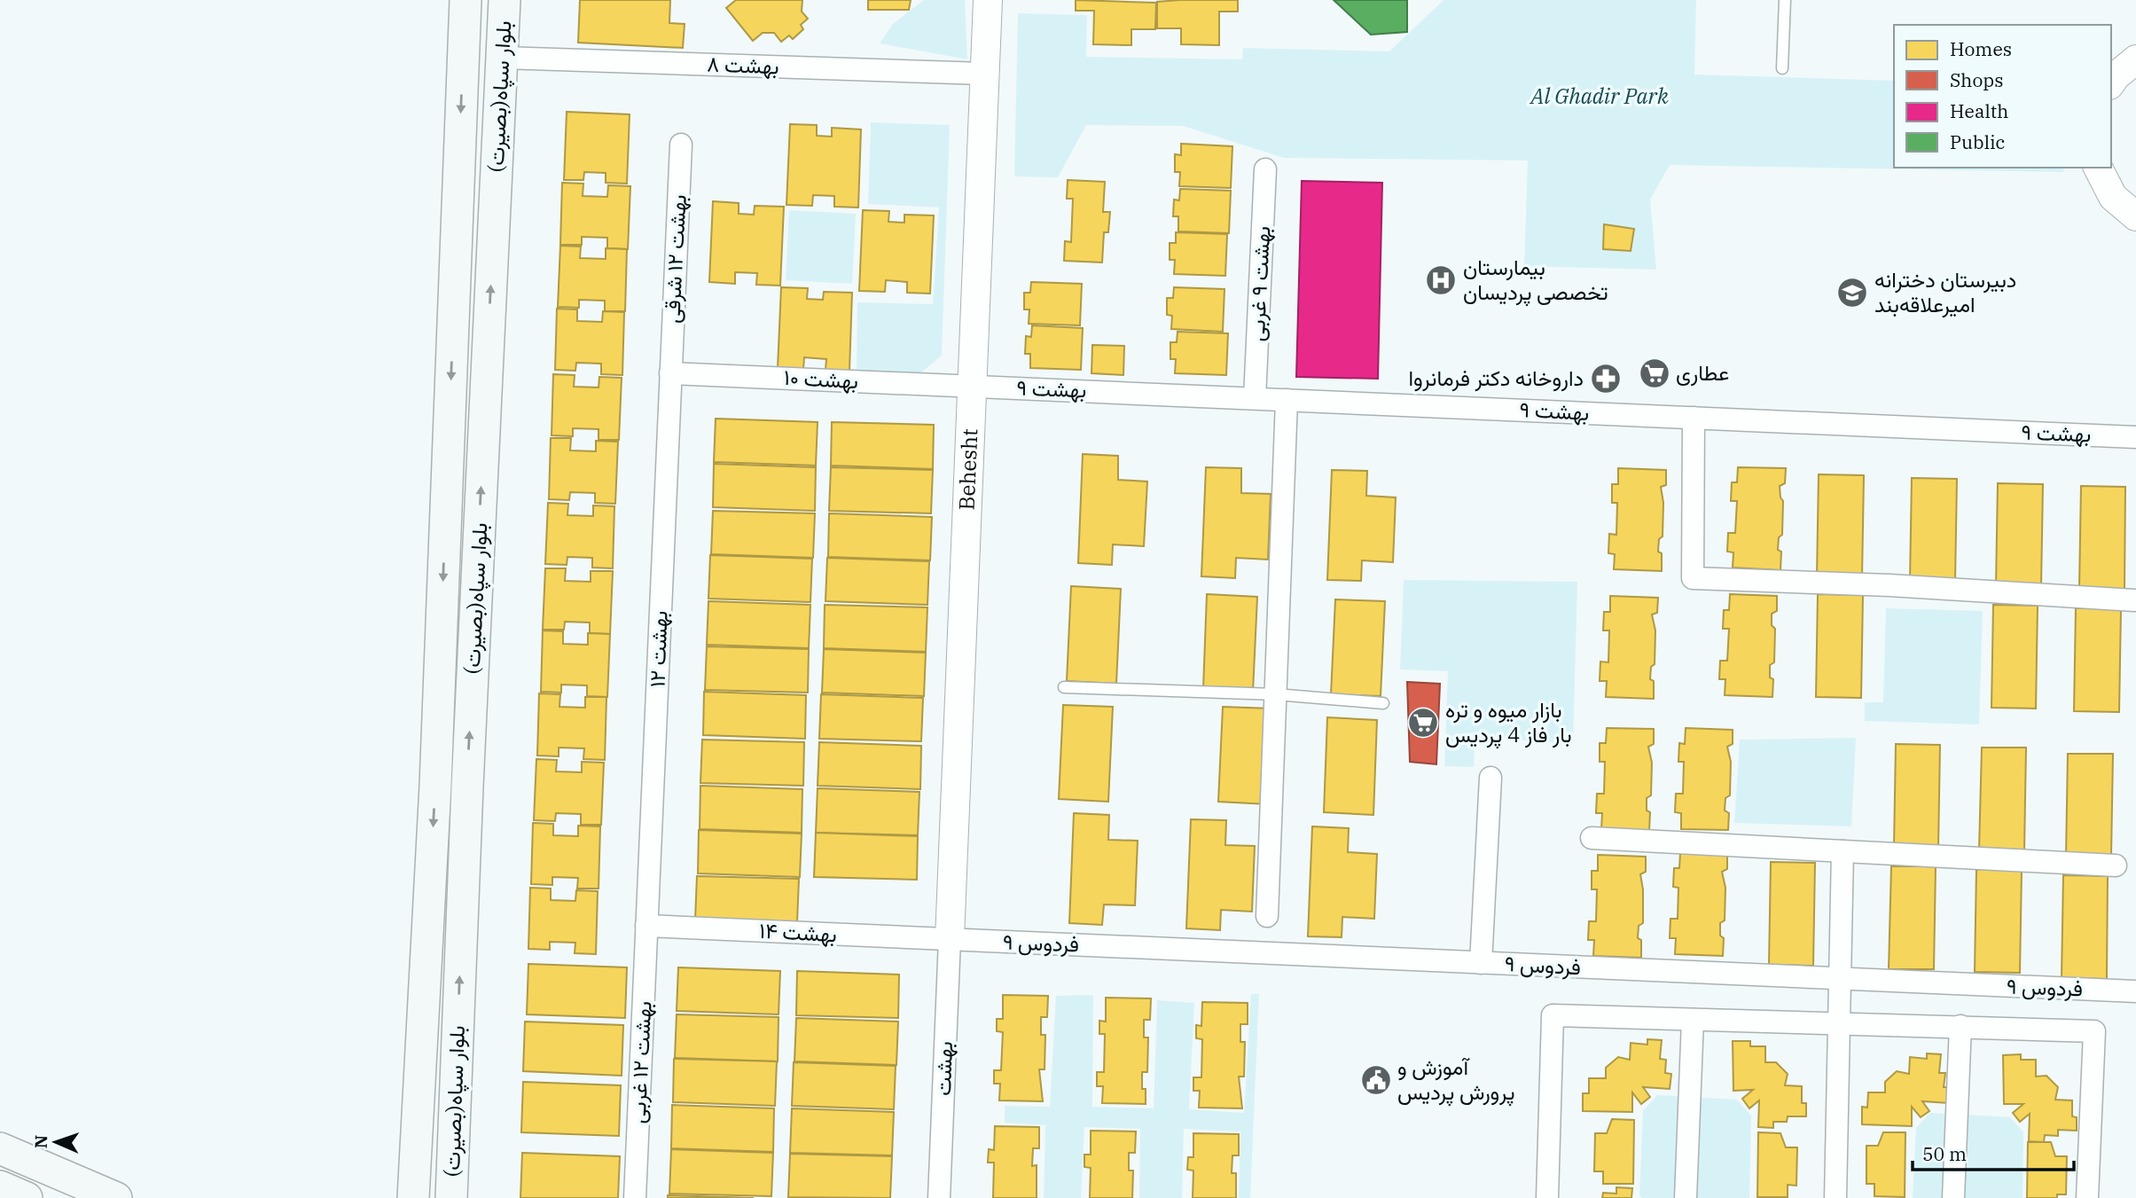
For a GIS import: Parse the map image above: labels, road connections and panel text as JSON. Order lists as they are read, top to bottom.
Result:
{
  "streets": {
    "main road": ["بلوار سپاه(بصیرت)"],
    "street": [
      "بهشت ۸",
      "بهشت ۱۲ شرقی",
      "بهشت ۹ غربی",
      "بهشت ۱۰",
      "بهشت ۹",
      "Behesht",
      "بهشت ۱۲",
      "بهشت ۱۴",
      "فردوس ۹",
      "بهشت ۱۲ غربی",
      "بهشت"
    ]
  },
  "crossings": [
    ["بهشت ۸", "بلوار سپاه(بصیرت)"],
    ["بهشت ۸", "Behesht"],
    ["بهشت ۱۲ شرقی", "بهشت ۱۰"],
    ["بهشت ۱۲ شرقی", "بهشت ۱۲"],
    ["بهشت ۹ غربی", "بهشت ۹"],
    ["بهشت ۱۰", "بهشت ۹"],
    ["بهشت ۱۰", "Behesht"],
    ["بهشت ۱۰", "بهشت ۱۲"],
    ["بهشت ۹", "Behesht"],
    ["Behesht", "بهشت ۱۴"],
    ["Behesht", "فردوس ۹"],
    ["Behesht", "بهشت"],
    ["بهشت ۱۲", "بهشت ۱۴"],
    ["بهشت ۱۲", "بهشت ۱۲ غربی"],
    ["بهشت ۱۴", "فردوس ۹"],
    ["بهشت ۱۴", "بهشت ۱۲ غربی"],
    ["بهشت ۱۴", "بهشت"],
    ["فردوس ۹", "بهشت"]
  ],
  "parks": ["Al Ghadir Park"],
  "places": {
    "hospital": ["بیمارستان تخصصی پردیسان"],
    "school or university": ["دبیرستان دخترانه امیرعلاقه‌بند"],
    "supermarket": ["عطاری", "بازار میوه و تره بار فاز 4 پردیس"],
    "pharmacy": ["داروخانه دکتر فرمانروا"],
    "public building": ["آموزش و پرورش پردیس"]
  },
  "legend": [
    "Homes",
    "Shops",
    "Health",
    "Public"
  ],
  "scale_bar": "50 m",
  "north": "left"
}
